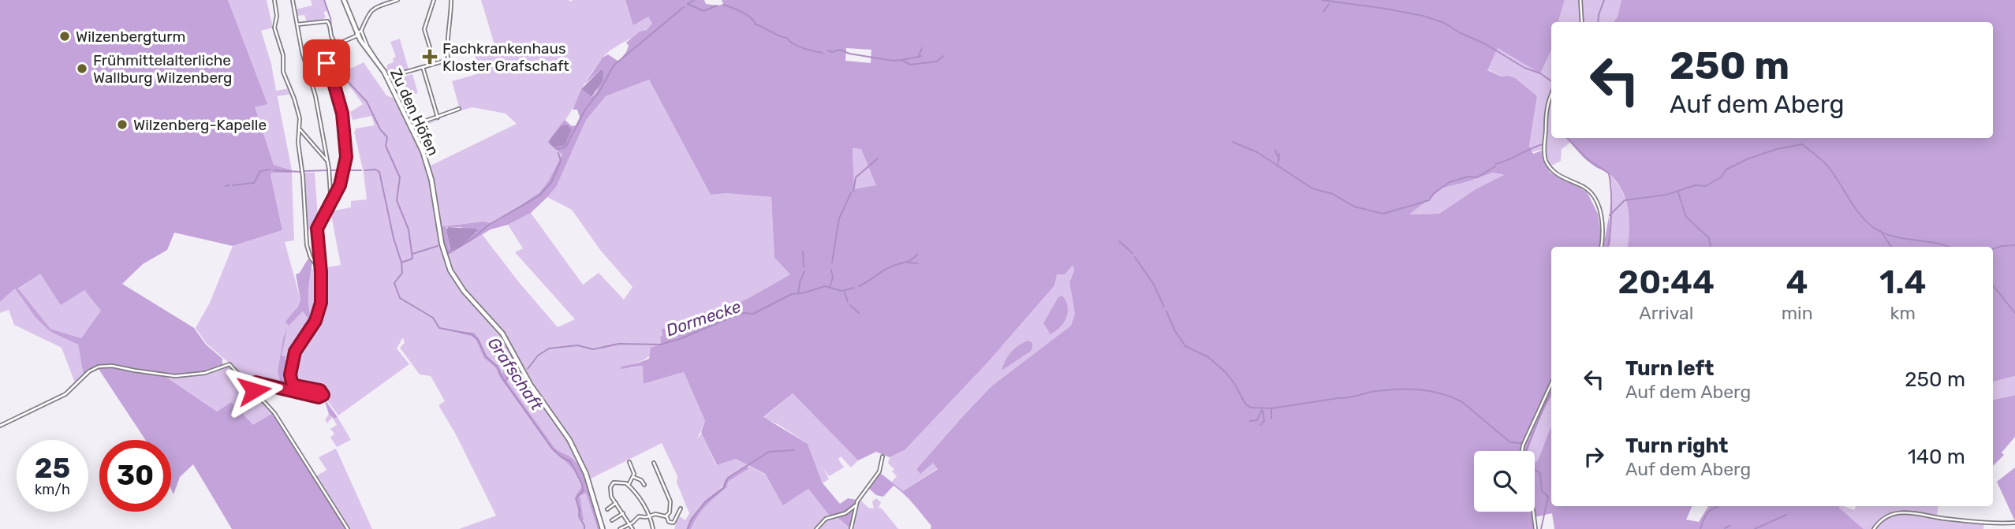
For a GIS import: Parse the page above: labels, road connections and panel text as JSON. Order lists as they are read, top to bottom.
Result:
{
  "streets": {
    "street": ["Zu den Höfen"]
  },
  "water": ["Dormecke", "Grafschaft"],
  "places": {
    "other": ["Wilzenbergturm", "Frühmittelalterliche Wallburg Wilzenberg", "Wilzenberg-Kapelle"],
    "health": ["Fachkrankenhaus Kloster Grafschaft"]
  },
  "page": {
    "turn": ["250 m", "Auf dem Aberg"],
    "eta": [
      "20:44",
      "Arrival",
      "4",
      "min",
      "1.4",
      "km"
    ],
    "list": [
      {
        "name": "Turn left",
        "note": "Auf dem Aberg",
        "value": "250 m"
      },
      {
        "name": "Turn right",
        "note": "Auf dem Aberg",
        "value": "140 m"
      }
    ],
    "speed": "25 km/h",
    "limit": "30"
  }
}
